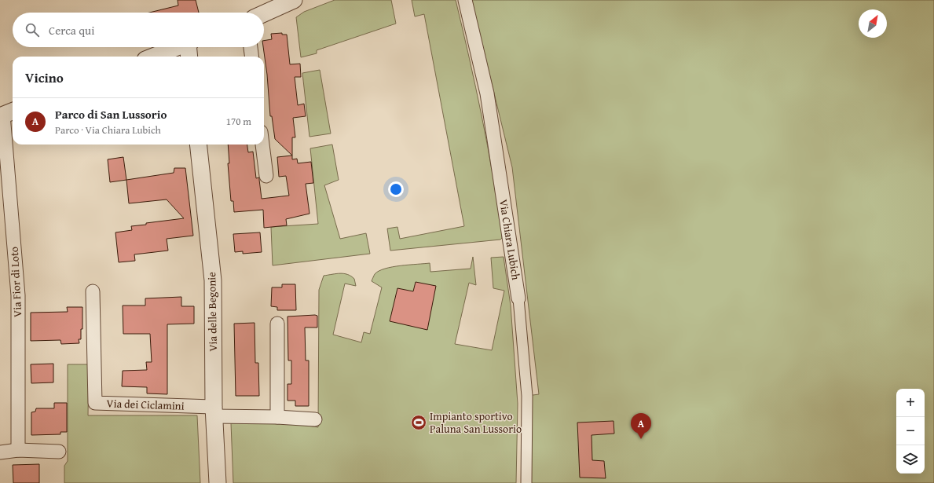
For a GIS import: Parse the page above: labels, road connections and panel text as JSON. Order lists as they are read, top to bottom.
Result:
{
  "streets": {
    "street": [
      "Via Chiara Lubich",
      "Via Fior di Loto",
      "Via delle Begonie",
      "Via dei Ciclamini"
    ]
  },
  "crossings": [
    ["Via delle Begonie", "Via dei Ciclamini"]
  ],
  "places": {
    "sports": ["Impianto sportivo Paluna San Lussorio"]
  },
  "north": "top right",
  "page": {
    "search": "Cerca qui",
    "heading": "Vicino",
    "list": [
      {
        "mark": "A",
        "name": "Parco di San Lussorio",
        "note": "Parco · Via Chiara Lubich",
        "value": "170 m"
      }
    ],
    "map_buttons": ["+", "−"],
    "pins": "A"
  }
}
